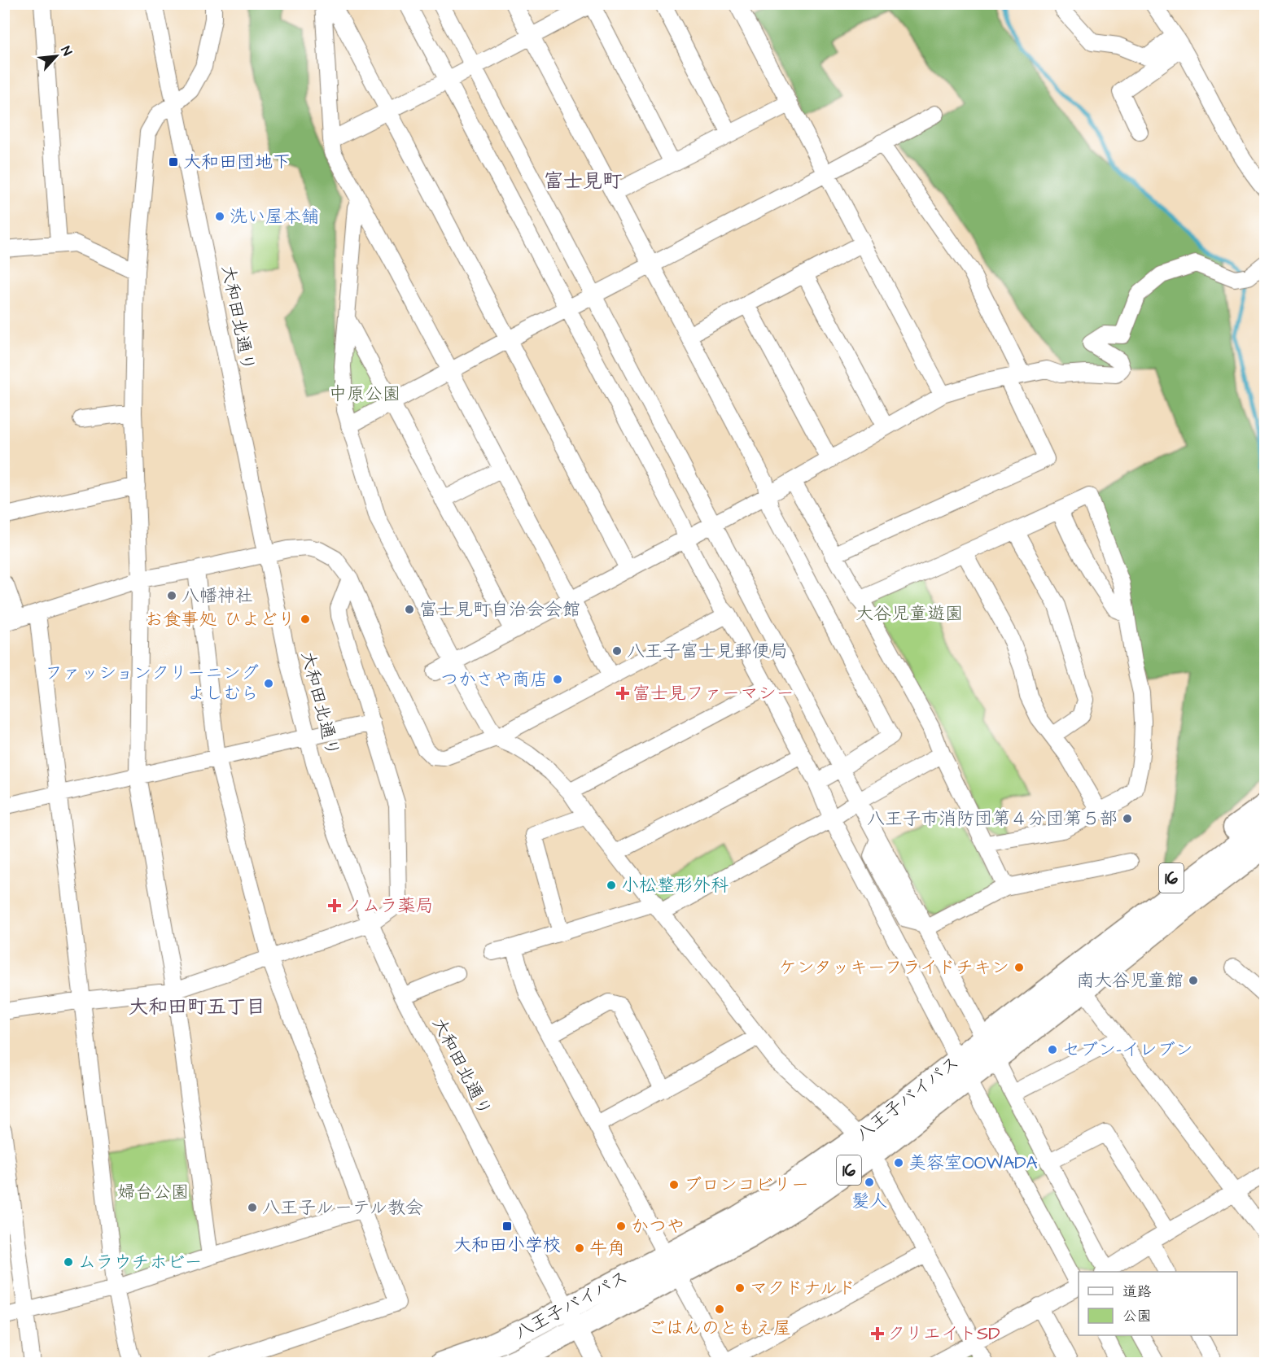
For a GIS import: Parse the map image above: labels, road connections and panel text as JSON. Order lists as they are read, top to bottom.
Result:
{
  "streets": {
    "highway": ["16", "八王子バイパス"],
    "street": ["大和田北通り"]
  },
  "crossings": [
    ["大和田北通り", "八王子バイパス"],
    ["16", "八王子バイパス"]
  ],
  "districts": ["富士見町", "大和田町五丁目"],
  "parks": ["中原公園", "大谷児童遊園", "婦台公園"],
  "places": {
    "transit": ["大和田団地下", "大和田小学校"],
    "other": [
      "洗い屋本舗",
      "八幡神社",
      "富士見町自治会会館",
      "お食事処 ひよどり",
      "八王子富士見郵便局",
      "つかさや商店",
      "ファッションクリーニング よしむら",
      "八王子市消防団第４分団第５部",
      "小松整形外科",
      "ケンタッキーフライドチキン",
      "南大谷児童館",
      "セブン-イレブン",
      "美容室OOWADA",
      "髪人",
      "ブロンコビリー",
      "八王子ルーテル教会",
      "かつや",
      "牛角",
      "ムラウチホビー",
      "マクドナルド",
      "ごはんのともえ屋"
    ],
    "health": ["富士見ファーマシー", "ノムラ薬局", "クリエイトSD"]
  },
  "legend": ["道路", "公園"],
  "north": "top right"
}
